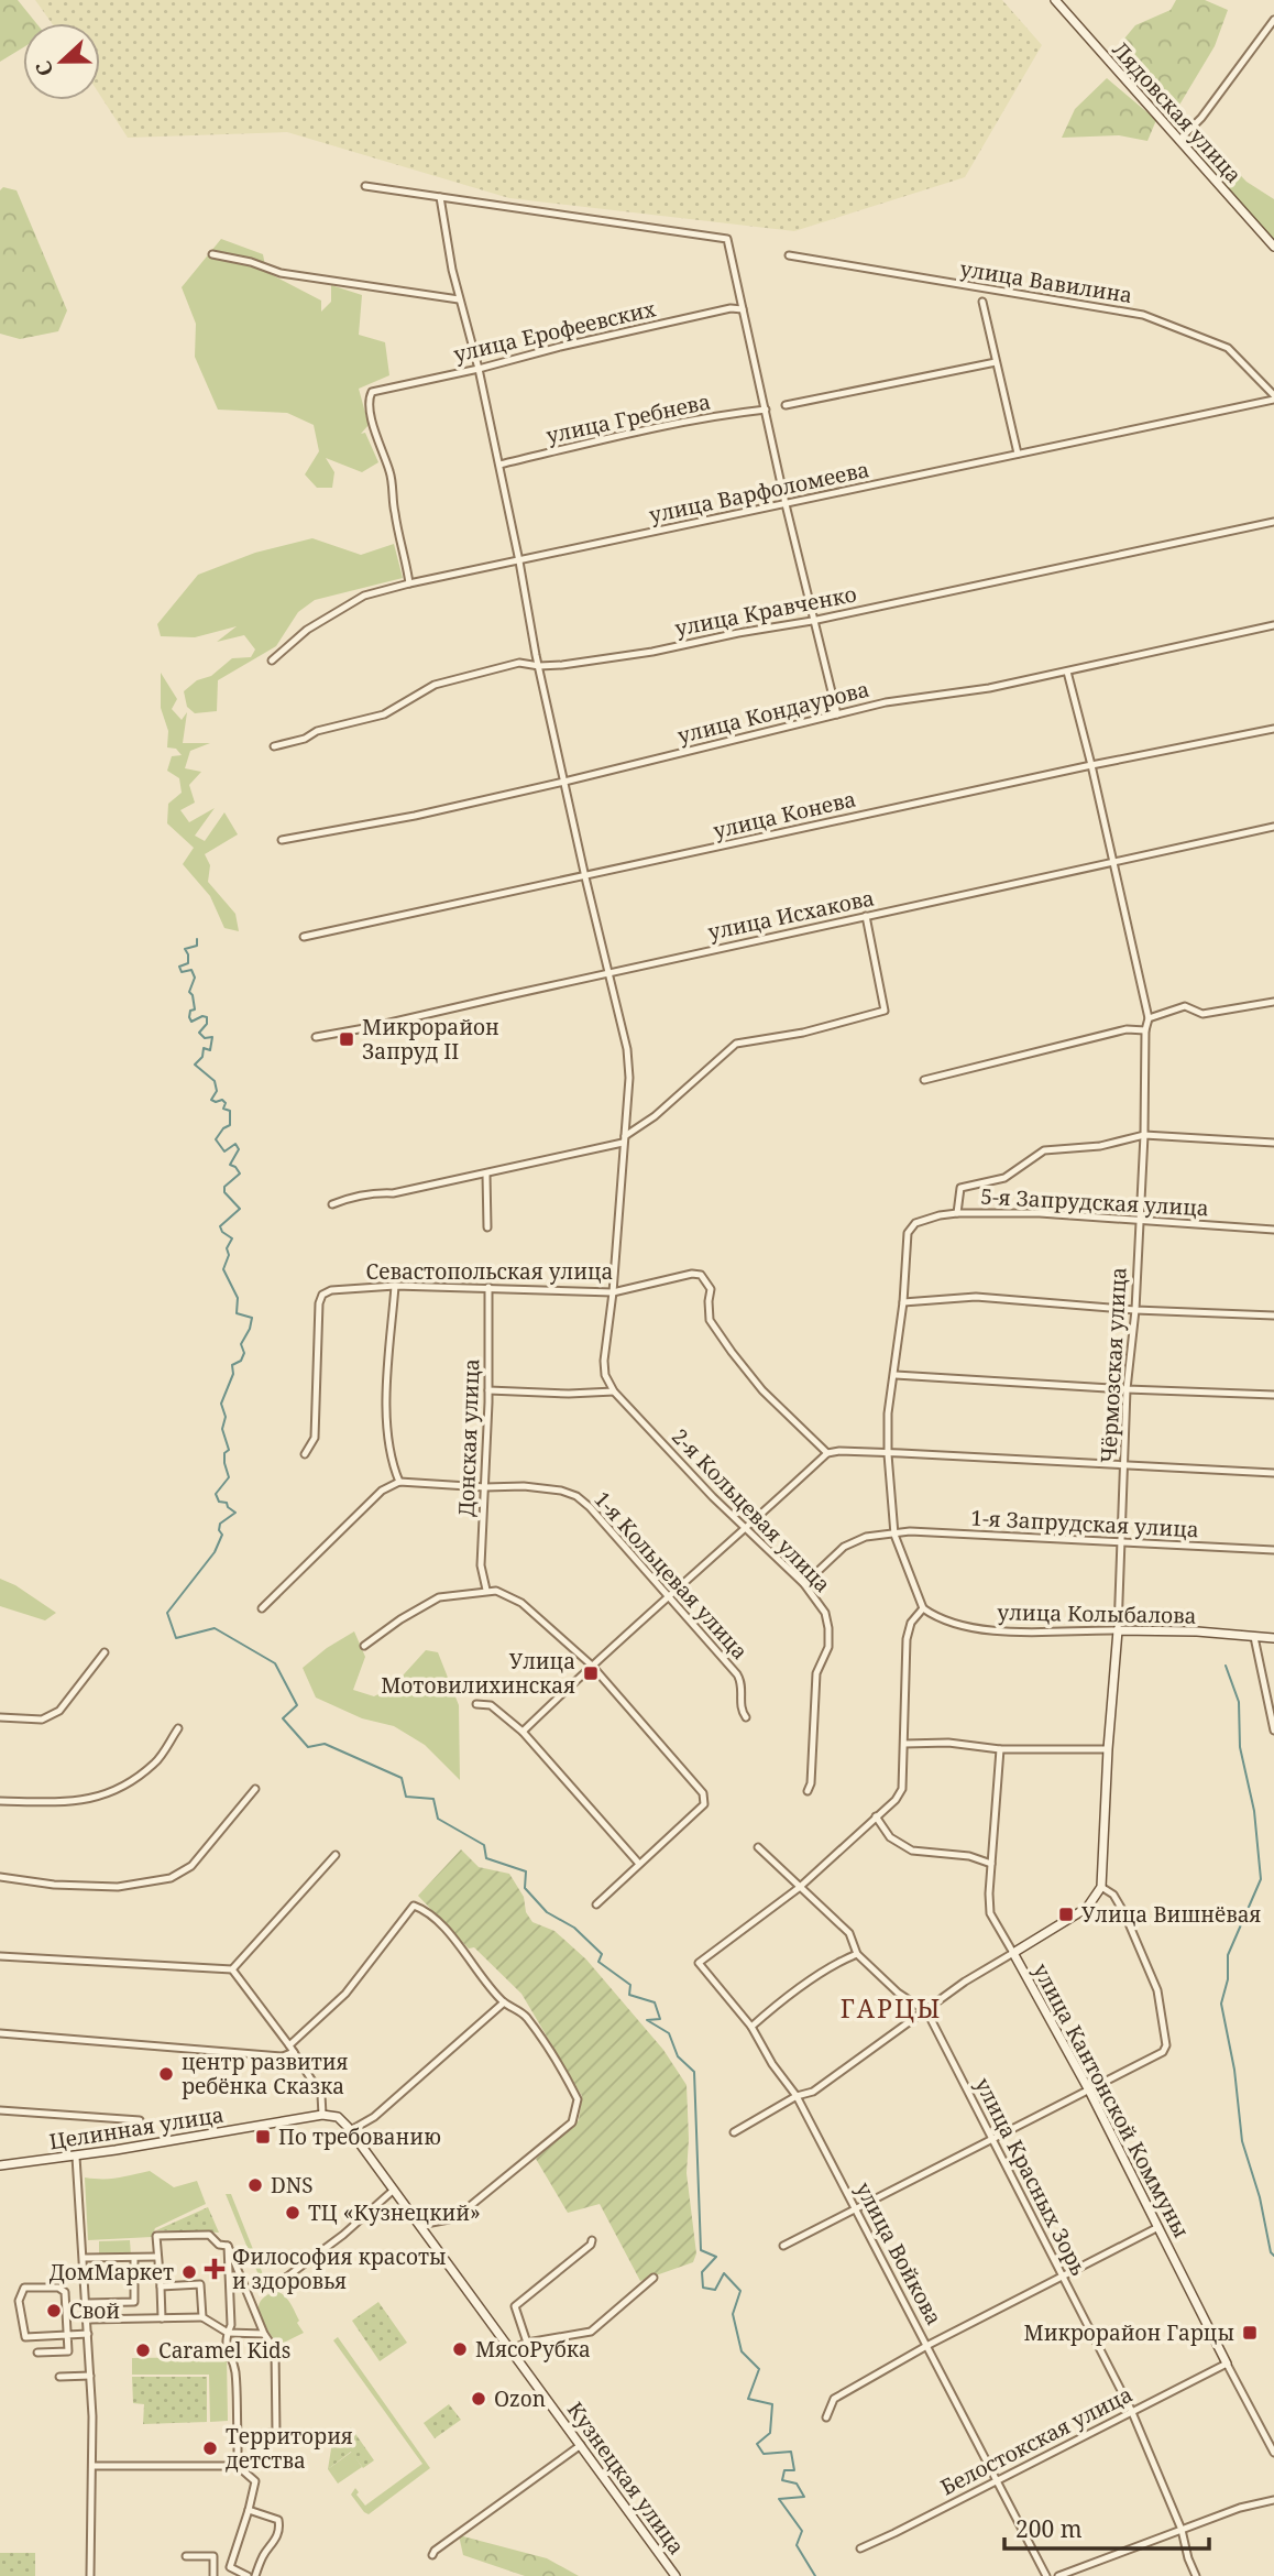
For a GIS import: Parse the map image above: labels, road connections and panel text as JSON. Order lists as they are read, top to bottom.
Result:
{
  "streets": {
    "main road": [
      "Лядовская улица",
      "Чёрмозская улица",
      "улица Колыбалова",
      "улица Кантонской Коммуны",
      "Целинная улица",
      "Кузнецкая улица"
    ],
    "street": [
      "улица Вавилина",
      "улица Ерофеевских",
      "улица Гребнева",
      "улица Варфоломеева",
      "улица Кравченко",
      "улица Кондаурова",
      "улица Конева",
      "улица Исхакова",
      "5-я Запрудская улица",
      "Севастопольская улица",
      "Донская улица",
      "2-я Кольцевая улица",
      "1-я Запрудская улица",
      "1-я Кольцевая улица",
      "улица Красных Зорь",
      "улица Войкова",
      "Белостокская улица"
    ]
  },
  "crossings": [
    ["улица Вавилина", "улица Варфоломеева"],
    ["улица Ерофеевских", "улица Варфоломеева"],
    ["улица Кондаурова", "Чёрмозская улица"],
    ["улица Конева", "Чёрмозская улица"],
    ["улица Исхакова", "Чёрмозская улица"],
    ["5-я Запрудская улица", "Чёрмозская улица"],
    ["Севастопольская улица", "Донская улица"],
    ["Чёрмозская улица", "1-я Запрудская улица"],
    ["Чёрмозская улица", "улица Колыбалова"],
    ["Донская улица", "1-я Кольцевая улица"],
    ["2-я Кольцевая улица", "1-я Запрудская улица"],
    ["улица Кантонской Коммуны", "Белостокская улица"],
    ["Целинная улица", "Кузнецкая улица"],
    ["улица Красных Зорь", "улица Войкова"],
    ["улица Красных Зорь", "Белостокская улица"],
    ["улица Войкова", "Белостокская улица"]
  ],
  "districts": ["ГАРЦЫ"],
  "places": {
    "transit": [
      "Микрорайон Запруд II",
      "Улица Мотовилихинская",
      "Улица Вишнёвая",
      "По требованию",
      "Микрорайон Гарцы"
    ],
    "other": [
      "центр развития ребёнка Сказка",
      "DNS",
      "ТЦ «Кузнецкий»",
      "ДомМаркет",
      "Свой",
      "МясоРубка",
      "Caramel Kids",
      "Ozon",
      "Территория детства"
    ],
    "health": ["Философия красоты и здоровья"]
  },
  "scale_bar": "200 m",
  "north": "left"
}
